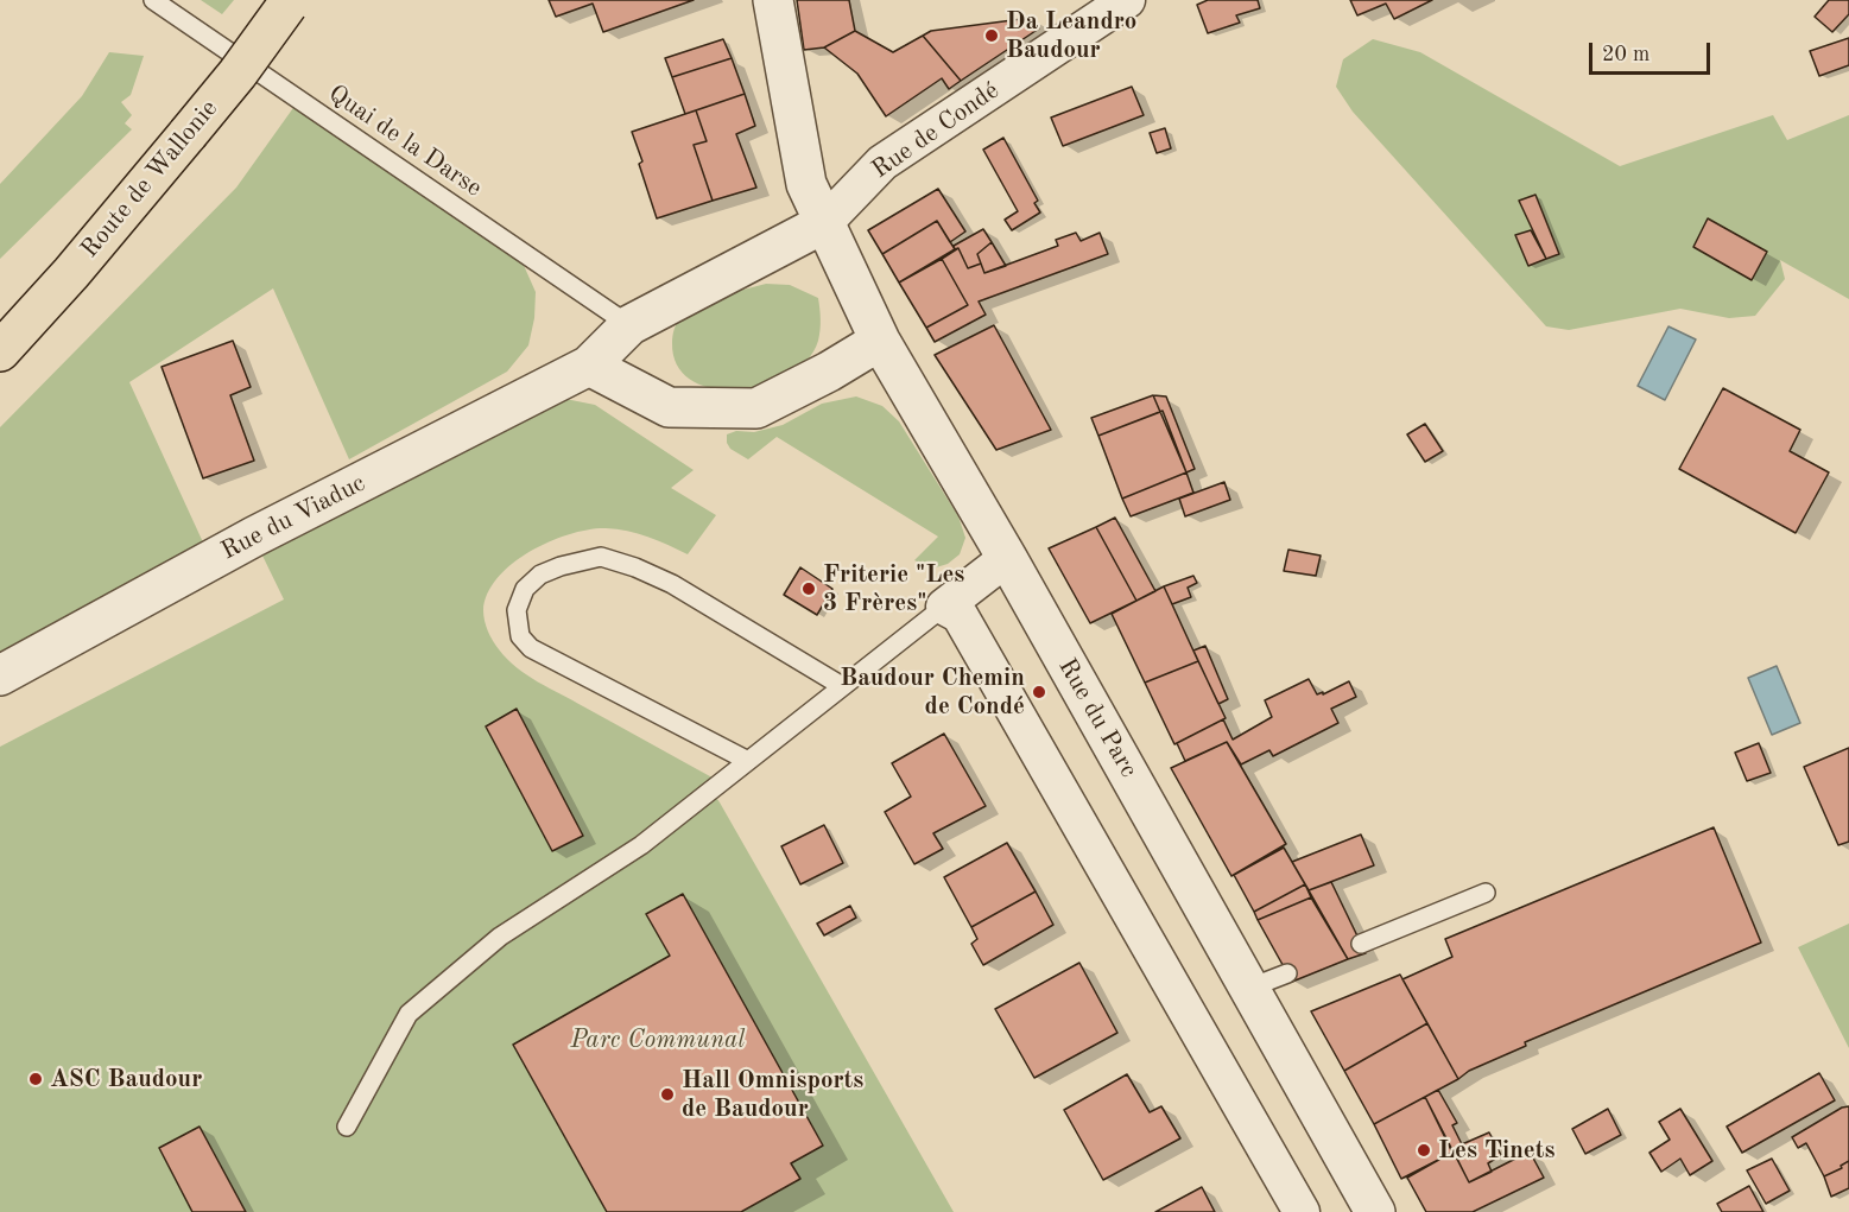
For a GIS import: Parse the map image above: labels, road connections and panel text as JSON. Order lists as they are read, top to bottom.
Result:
{
  "streets": {
    "main road": ["Route de Wallonie"],
    "street": ["Rue de Condé", "Rue du Viaduc", "Rue du Parc"],
    "lane": ["Quai de la Darse"]
  },
  "crossings": [
    ["Rue de Condé", "Rue du Viaduc"],
    ["Rue de Condé", "Rue du Parc"],
    ["Quai de la Darse", "Rue du Viaduc"],
    ["Rue du Viaduc", "Rue du Parc"]
  ],
  "parks": ["Parc Communal"],
  "places": [
    "Da Leandro Baudour",
    "Friterie \"Les 3 Frères\"",
    "Baudour Chemin de Condé",
    "ASC Baudour",
    "Hall Omnisports de Baudour",
    "Les Tinets"
  ],
  "scale_bar": "20 m"
}
